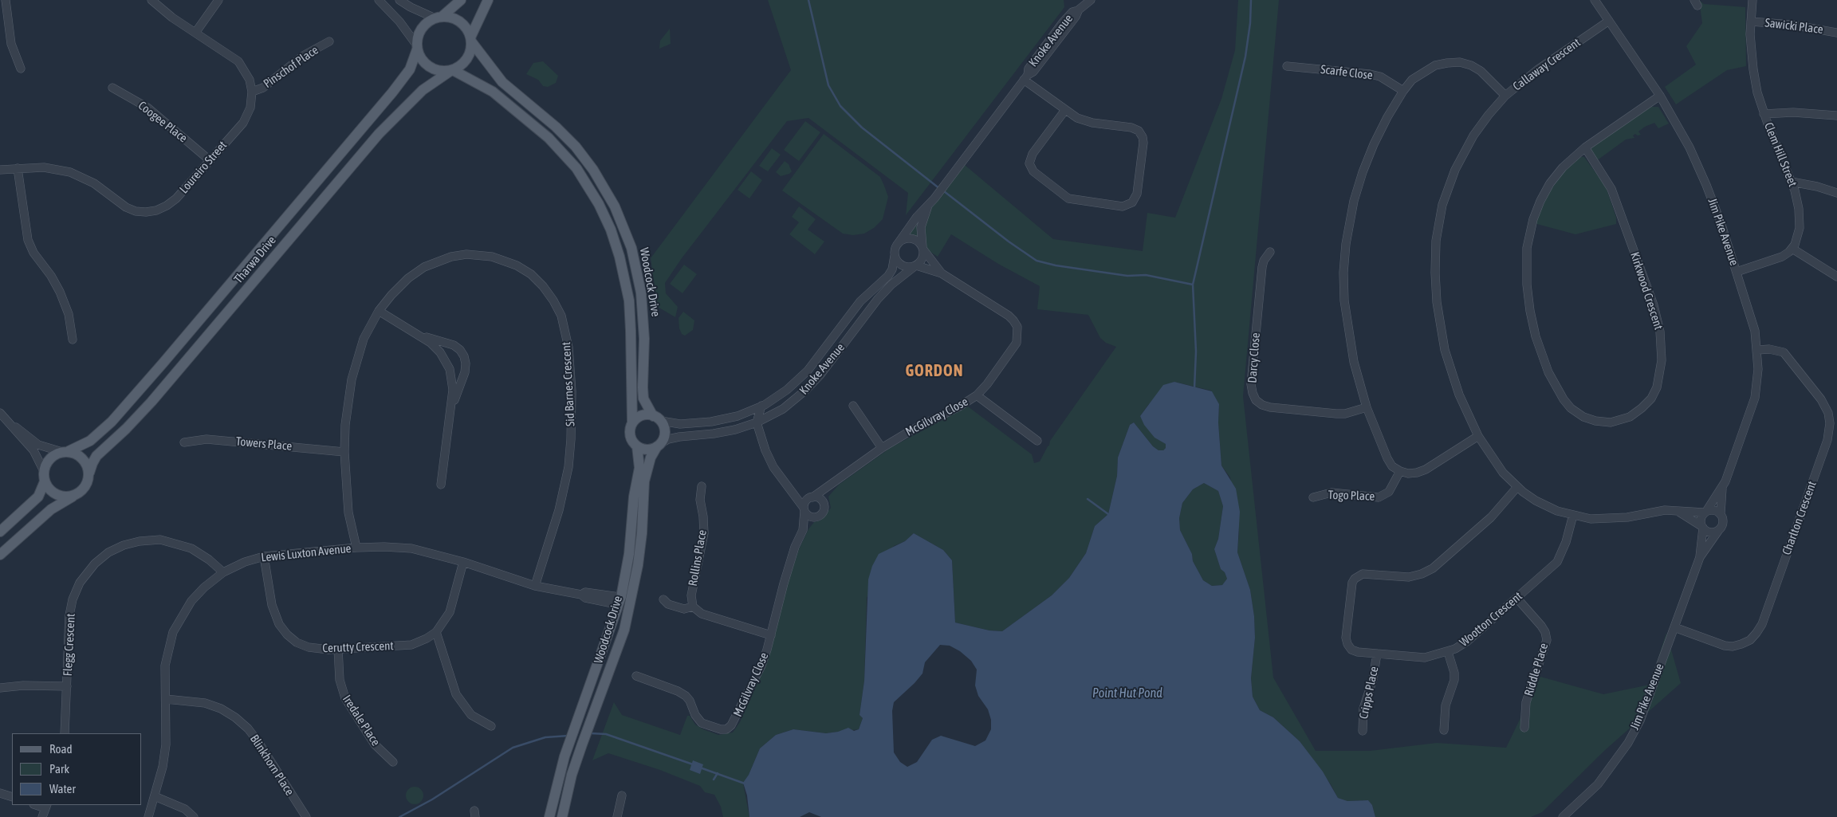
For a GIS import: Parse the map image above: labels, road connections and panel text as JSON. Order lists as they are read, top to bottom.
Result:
{
  "streets": {
    "main road": ["Tharwa Drive", "Woodcock Drive"],
    "street": [
      "Sawicki Place",
      "Knoke Avenue",
      "Callaway Crescent",
      "Pinschof Place",
      "Scarfe Close",
      "Coogee Place",
      "Clem Hill Street",
      "Loureiro Street",
      "Jim Pike Avenue",
      "Kirkwood Crescent",
      "Darcy Close",
      "Sid Barnes Crescent",
      "McGilvray Close",
      "Towers Place",
      "Togo Place",
      "Charlton Crescent",
      "Lewis Luxton Avenue",
      "Rollins Place",
      "Wootton Crescent",
      "Flegg Crescent",
      "Cerutty Crescent",
      "Riddle Place",
      "Cripps Place",
      "Iredale Place",
      "Blinkhorn Place"
    ]
  },
  "crossings": [
    ["Sawicki Place", "Clem Hill Street"],
    ["Knoke Avenue", "Woodcock Drive"],
    ["Knoke Avenue", "McGilvray Close"],
    ["Callaway Crescent", "Jim Pike Avenue"],
    ["Callaway Crescent", "Wootton Crescent"],
    ["Pinschof Place", "Loureiro Street"],
    ["Coogee Place", "Loureiro Street"],
    ["Jim Pike Avenue", "Kirkwood Crescent"],
    ["Jim Pike Avenue", "Charlton Crescent"],
    ["Tharwa Drive", "Woodcock Drive"],
    ["Woodcock Drive", "Lewis Luxton Avenue"],
    ["Sid Barnes Crescent", "Towers Place"],
    ["Sid Barnes Crescent", "Lewis Luxton Avenue"],
    ["Lewis Luxton Avenue", "Flegg Crescent"],
    ["Lewis Luxton Avenue", "Cerutty Crescent"],
    ["Lewis Luxton Avenue", "Blinkhorn Place"],
    ["Wootton Crescent", "Riddle Place"],
    ["Wootton Crescent", "Cripps Place"],
    ["Cerutty Crescent", "Iredale Place"]
  ],
  "districts": ["GORDON"],
  "water": ["Point Hut Pond"],
  "legend": ["Road", "Park", "Water"]
}
